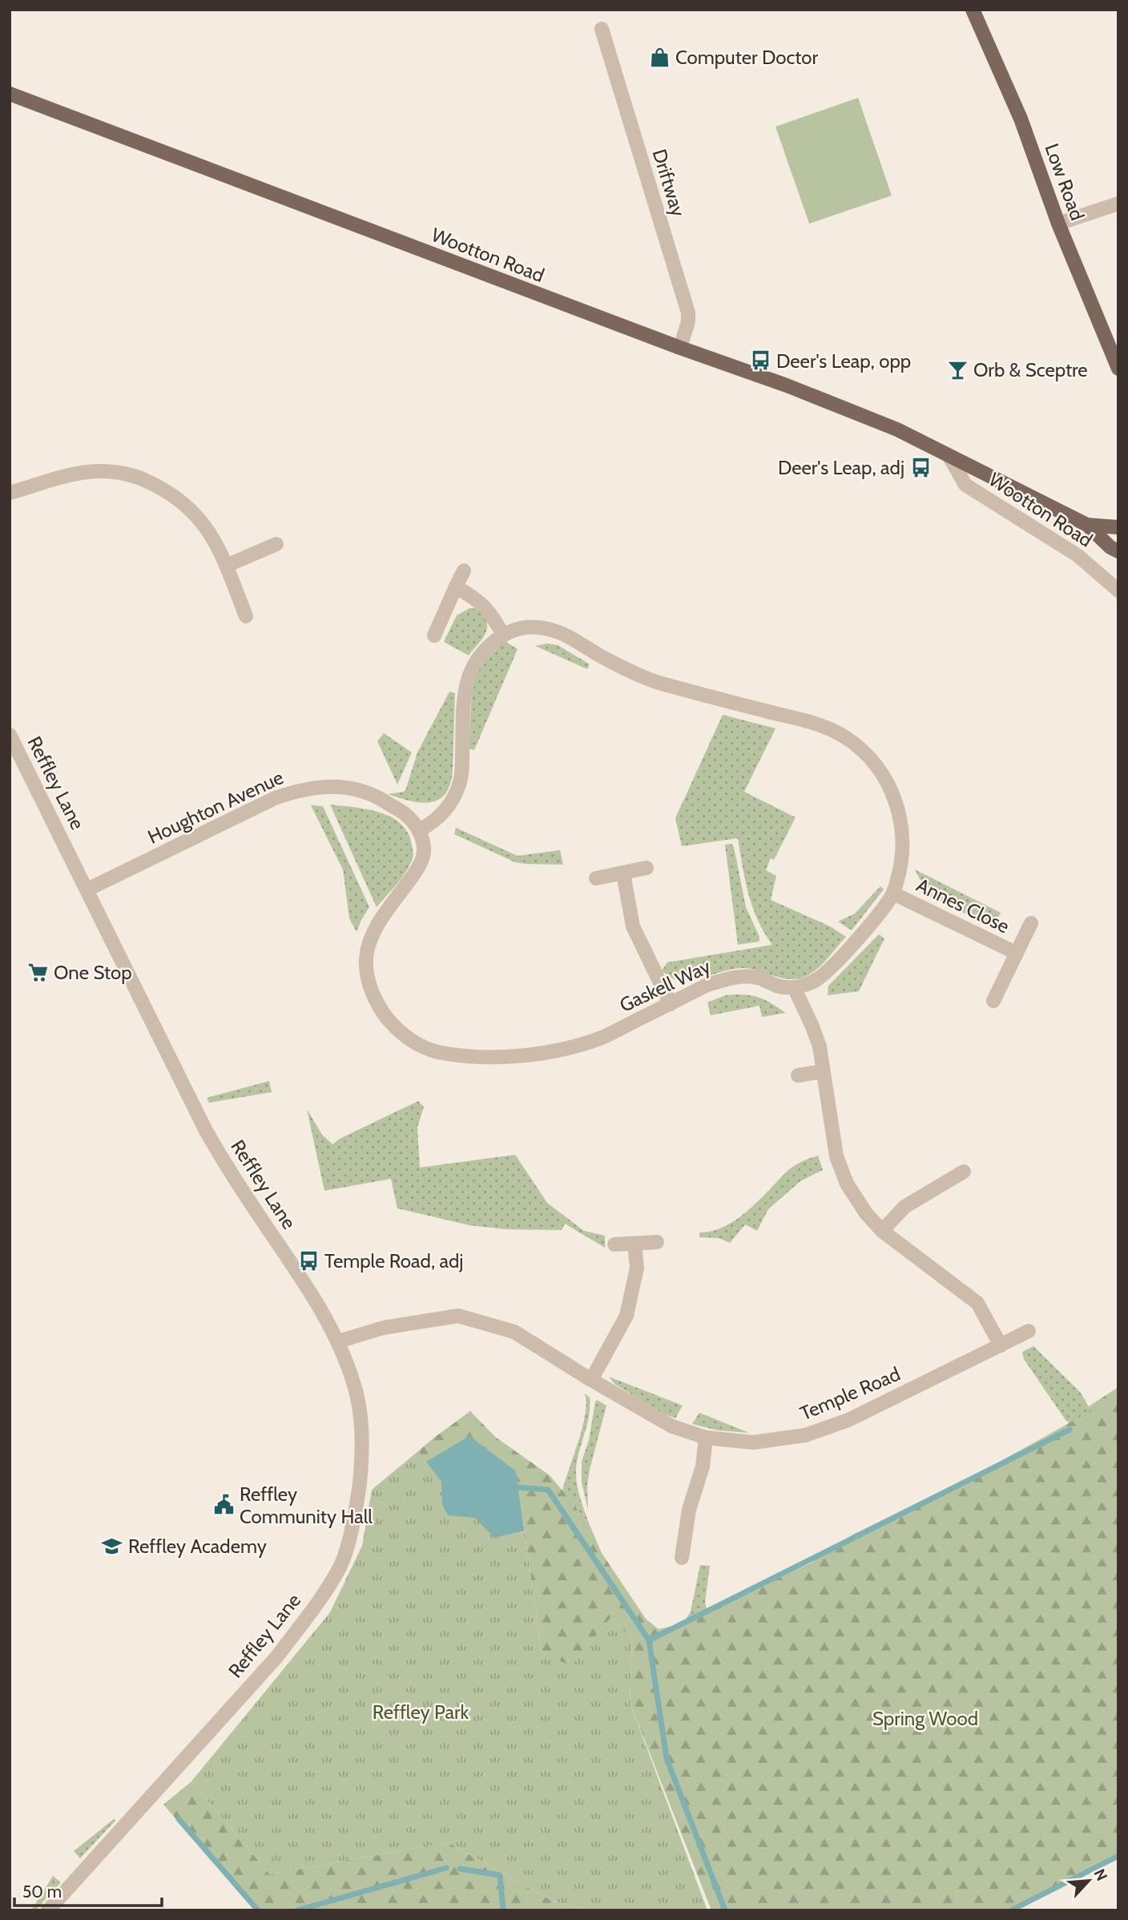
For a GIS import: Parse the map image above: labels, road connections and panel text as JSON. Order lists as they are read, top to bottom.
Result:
{
  "streets": {
    "main road": ["Low Road", "Wootton Road"],
    "street": [
      "Driftway",
      "Reffley Lane",
      "Houghton Avenue",
      "Annes Close",
      "Gaskell Way",
      "Temple Road"
    ]
  },
  "crossings": [
    ["Driftway", "Wootton Road"],
    ["Reffley Lane", "Houghton Avenue"],
    ["Reffley Lane", "Temple Road"],
    ["Houghton Avenue", "Gaskell Way"]
  ],
  "parks": ["Reffley Park", "Spring Wood"],
  "places": {
    "shop": ["Computer Doctor"],
    "bus stop": ["Deer's Leap, opp", "Deer's Leap, adj", "Temple Road, adj"],
    "bar": ["Orb & Sceptre"],
    "supermarket": ["One Stop"],
    "public building": ["Reffley Community Hall"],
    "school or university": ["Reffley Academy"]
  },
  "scale_bar": "50 m",
  "north": "top right"
}
